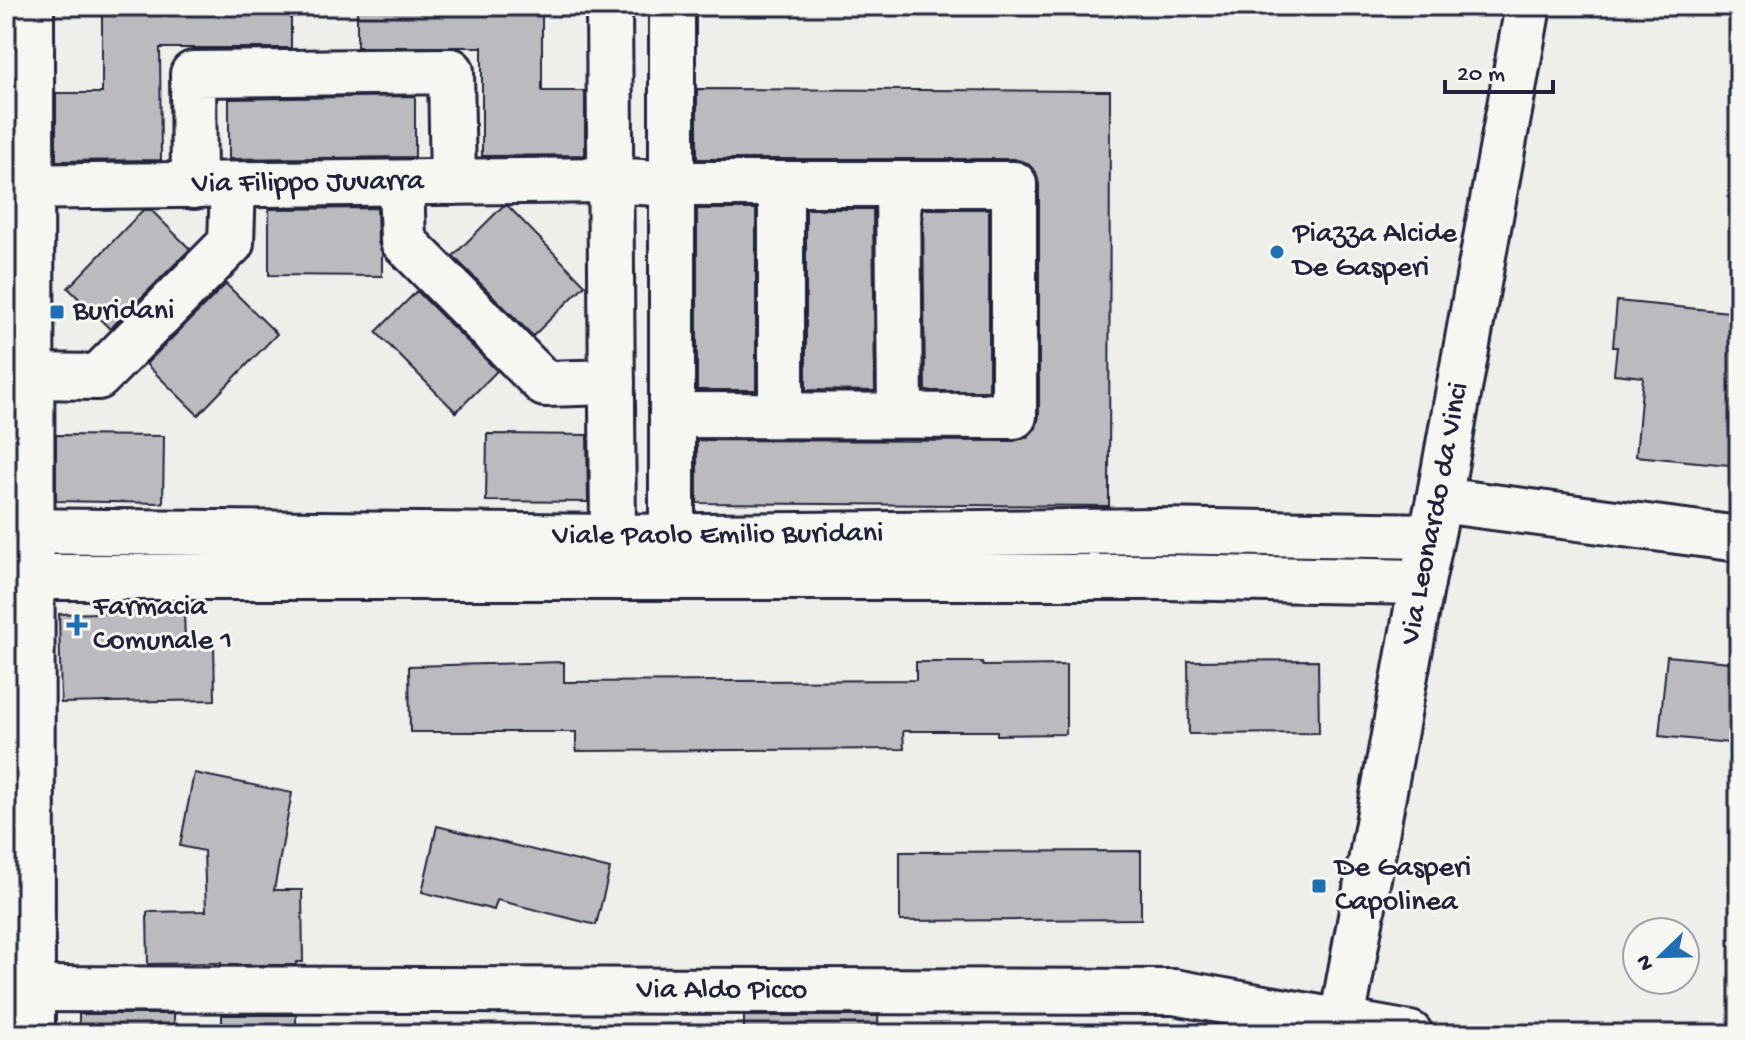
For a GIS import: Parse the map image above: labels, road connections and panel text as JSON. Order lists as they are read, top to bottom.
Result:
{
  "streets": {
    "street": [
      "Via Filippo Juvarra",
      "Via Leonardo da Vinci",
      "Viale Paolo Emilio Buridani",
      "Via Aldo Picco"
    ]
  },
  "crossings": [
    ["Via Leonardo da Vinci", "Viale Paolo Emilio Buridani"],
    ["Via Leonardo da Vinci", "Via Aldo Picco"]
  ],
  "places": {
    "other": ["Piazza Alcide De Gasperi"],
    "transit": ["Buridani", "De Gasperi Capolinea"],
    "health": ["Farmacia Comunale 1"]
  },
  "scale_bar": "20 m",
  "north": "bottom left"
}
